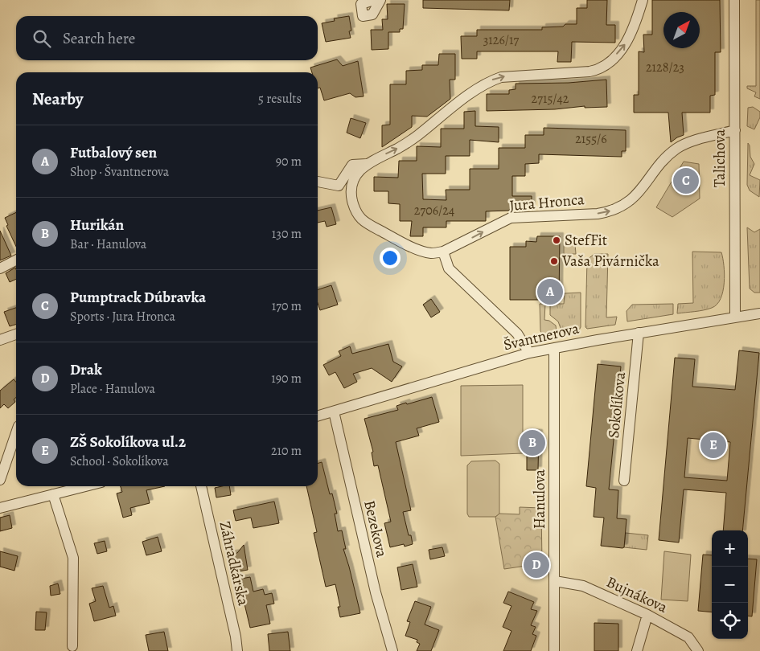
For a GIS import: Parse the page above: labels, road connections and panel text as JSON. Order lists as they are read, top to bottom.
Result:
{
  "streets": {
    "street": [
      "Talichova",
      "Jura Hronca",
      "Švantnerova",
      "Sokolíkova",
      "Hanulova",
      "Bezekova",
      "Záhradkárska",
      "Bujnákova"
    ]
  },
  "crossings": [
    ["Talichova", "Jura Hronca"],
    ["Talichova", "Švantnerova"],
    ["Švantnerova", "Sokolíkova"],
    ["Švantnerova", "Hanulova"],
    ["Švantnerova", "Bezekova"],
    ["Hanulova", "Bujnákova"]
  ],
  "one_way": ["Jura Hronca"],
  "places": ["StefFit", "Vaša Pivárnička"],
  "house_numbers": [
    "3126/17",
    "2128/23",
    "2715/42",
    "2155/6",
    "2706/24"
  ],
  "north": "top right",
  "page": {
    "search": "Search here",
    "heading": ["Nearby", "5 results"],
    "list": [
      {
        "mark": "A",
        "name": "Futbalový sen",
        "note": "Shop · Švantnerova",
        "value": "90 m"
      },
      {
        "mark": "B",
        "name": "Hurikán",
        "note": "Bar · Hanulova",
        "value": "130 m"
      },
      {
        "mark": "C",
        "name": "Pumptrack Dúbravka",
        "note": "Sports · Jura Hronca",
        "value": "170 m"
      },
      {
        "mark": "D",
        "name": "Drak",
        "note": "Place · Hanulova",
        "value": "190 m"
      },
      {
        "mark": "E",
        "name": "ZŠ Sokolíkova ul.2",
        "note": "School · Sokolíkova",
        "value": "210 m"
      }
    ],
    "pins": [
      "C",
      "A",
      "B",
      "E",
      "D"
    ],
    "map_buttons": ["+", "−"]
  }
}
